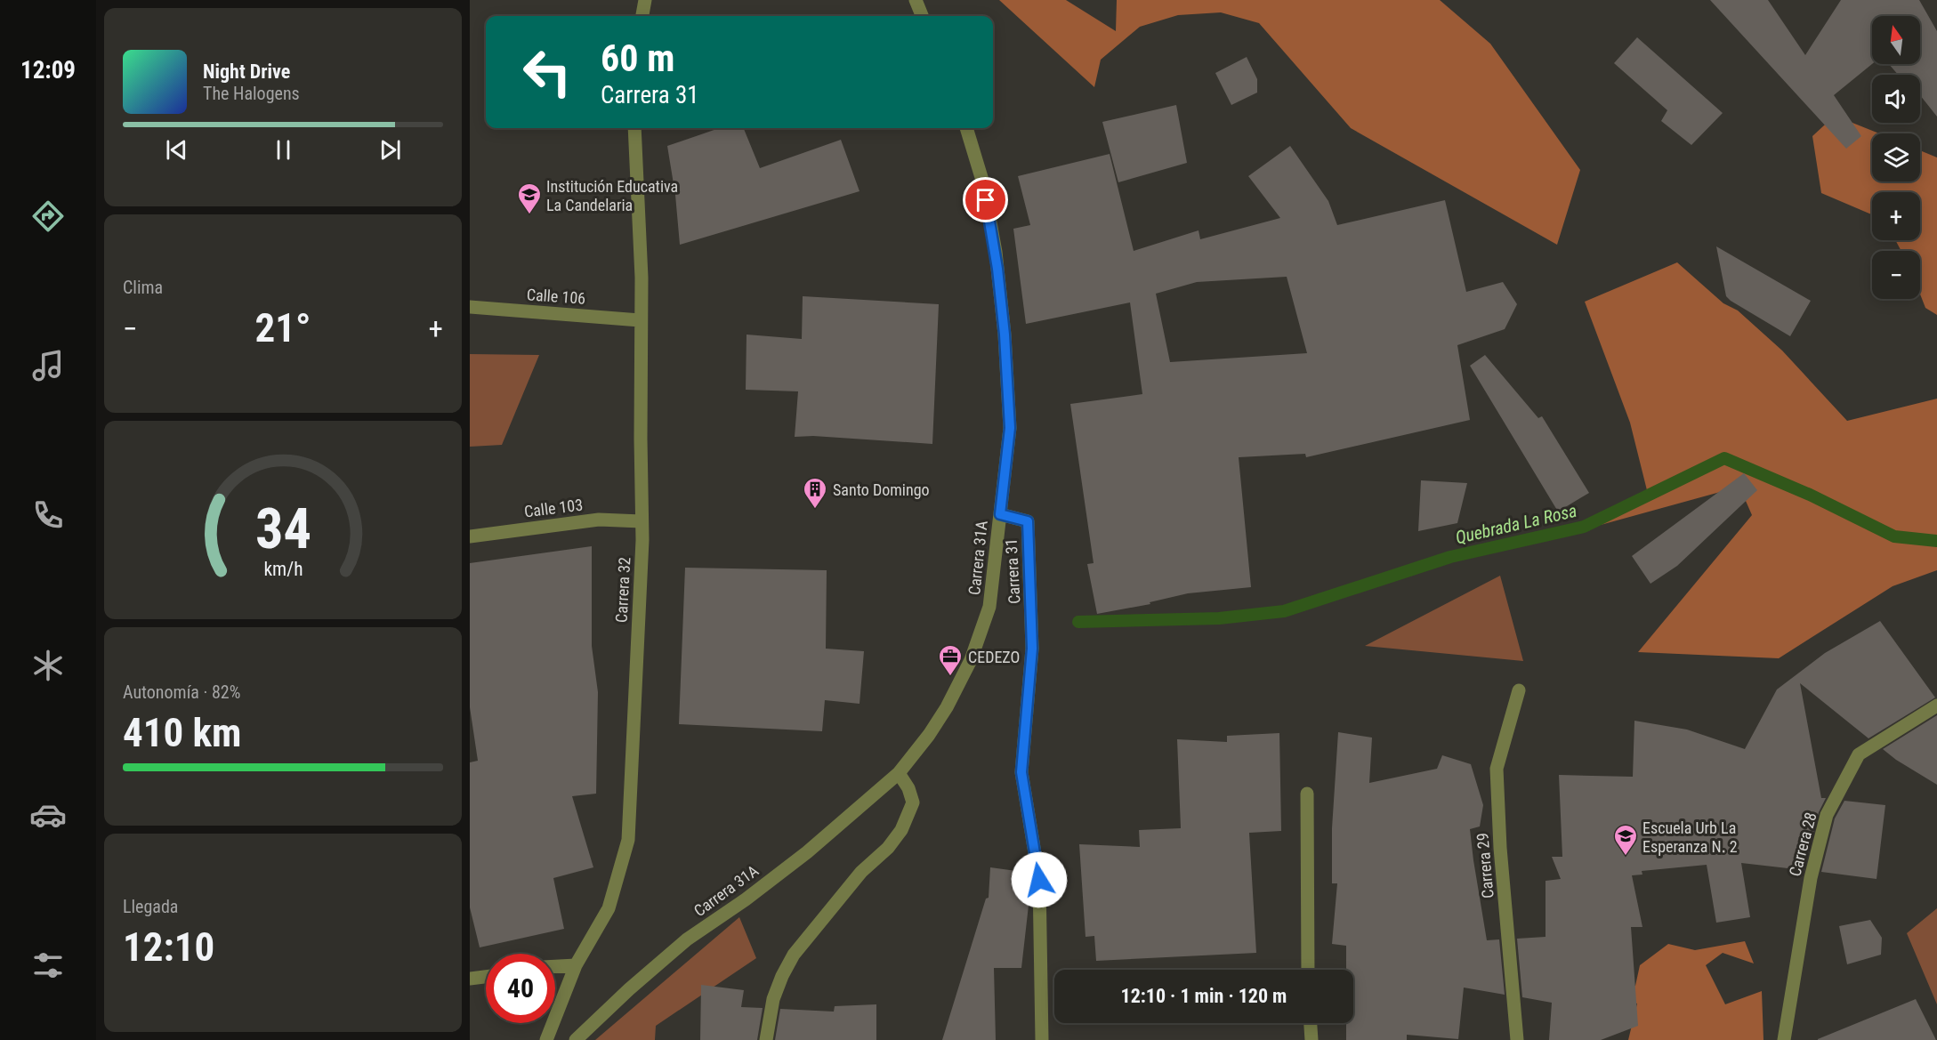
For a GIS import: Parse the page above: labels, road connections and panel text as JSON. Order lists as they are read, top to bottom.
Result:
{
  "streets": {
    "street": [
      "Calle 106",
      "Calle 103",
      "Carrera 31A",
      "Carrera 31",
      "Carrera 32",
      "Carrera 28",
      "Carrera 29"
    ]
  },
  "crossings": [
    ["Calle 106", "Carrera 32"],
    ["Calle 103", "Carrera 32"],
    ["Carrera 31A", "Carrera 31"]
  ],
  "water": ["Quebrada La Rosa"],
  "places": {
    "school or university": ["Institución Educativa La Candelaria", "Escuela Urb La Esperanza N. 2"],
    "building": ["Santo Domingo"],
    "office": ["CEDEZO"]
  },
  "north": "top",
  "page": {
    "tabs": "12:09",
    "map_buttons": ["+", "−"],
    "turn": ["60 m", "Carrera 31"],
    "song": ["Night Drive", "The Halogens"],
    "tile": [
      "Clima",
      ["Autonomía · 82%", "410 km"],
      ["Llegada", "12:10"]
    ],
    "heat": ["−", "21°", "+"],
    "limit": "40",
    "trip": "12:10 · 1 min · 120 m",
    "gauge": ["34", "km/h"]
  }
}
